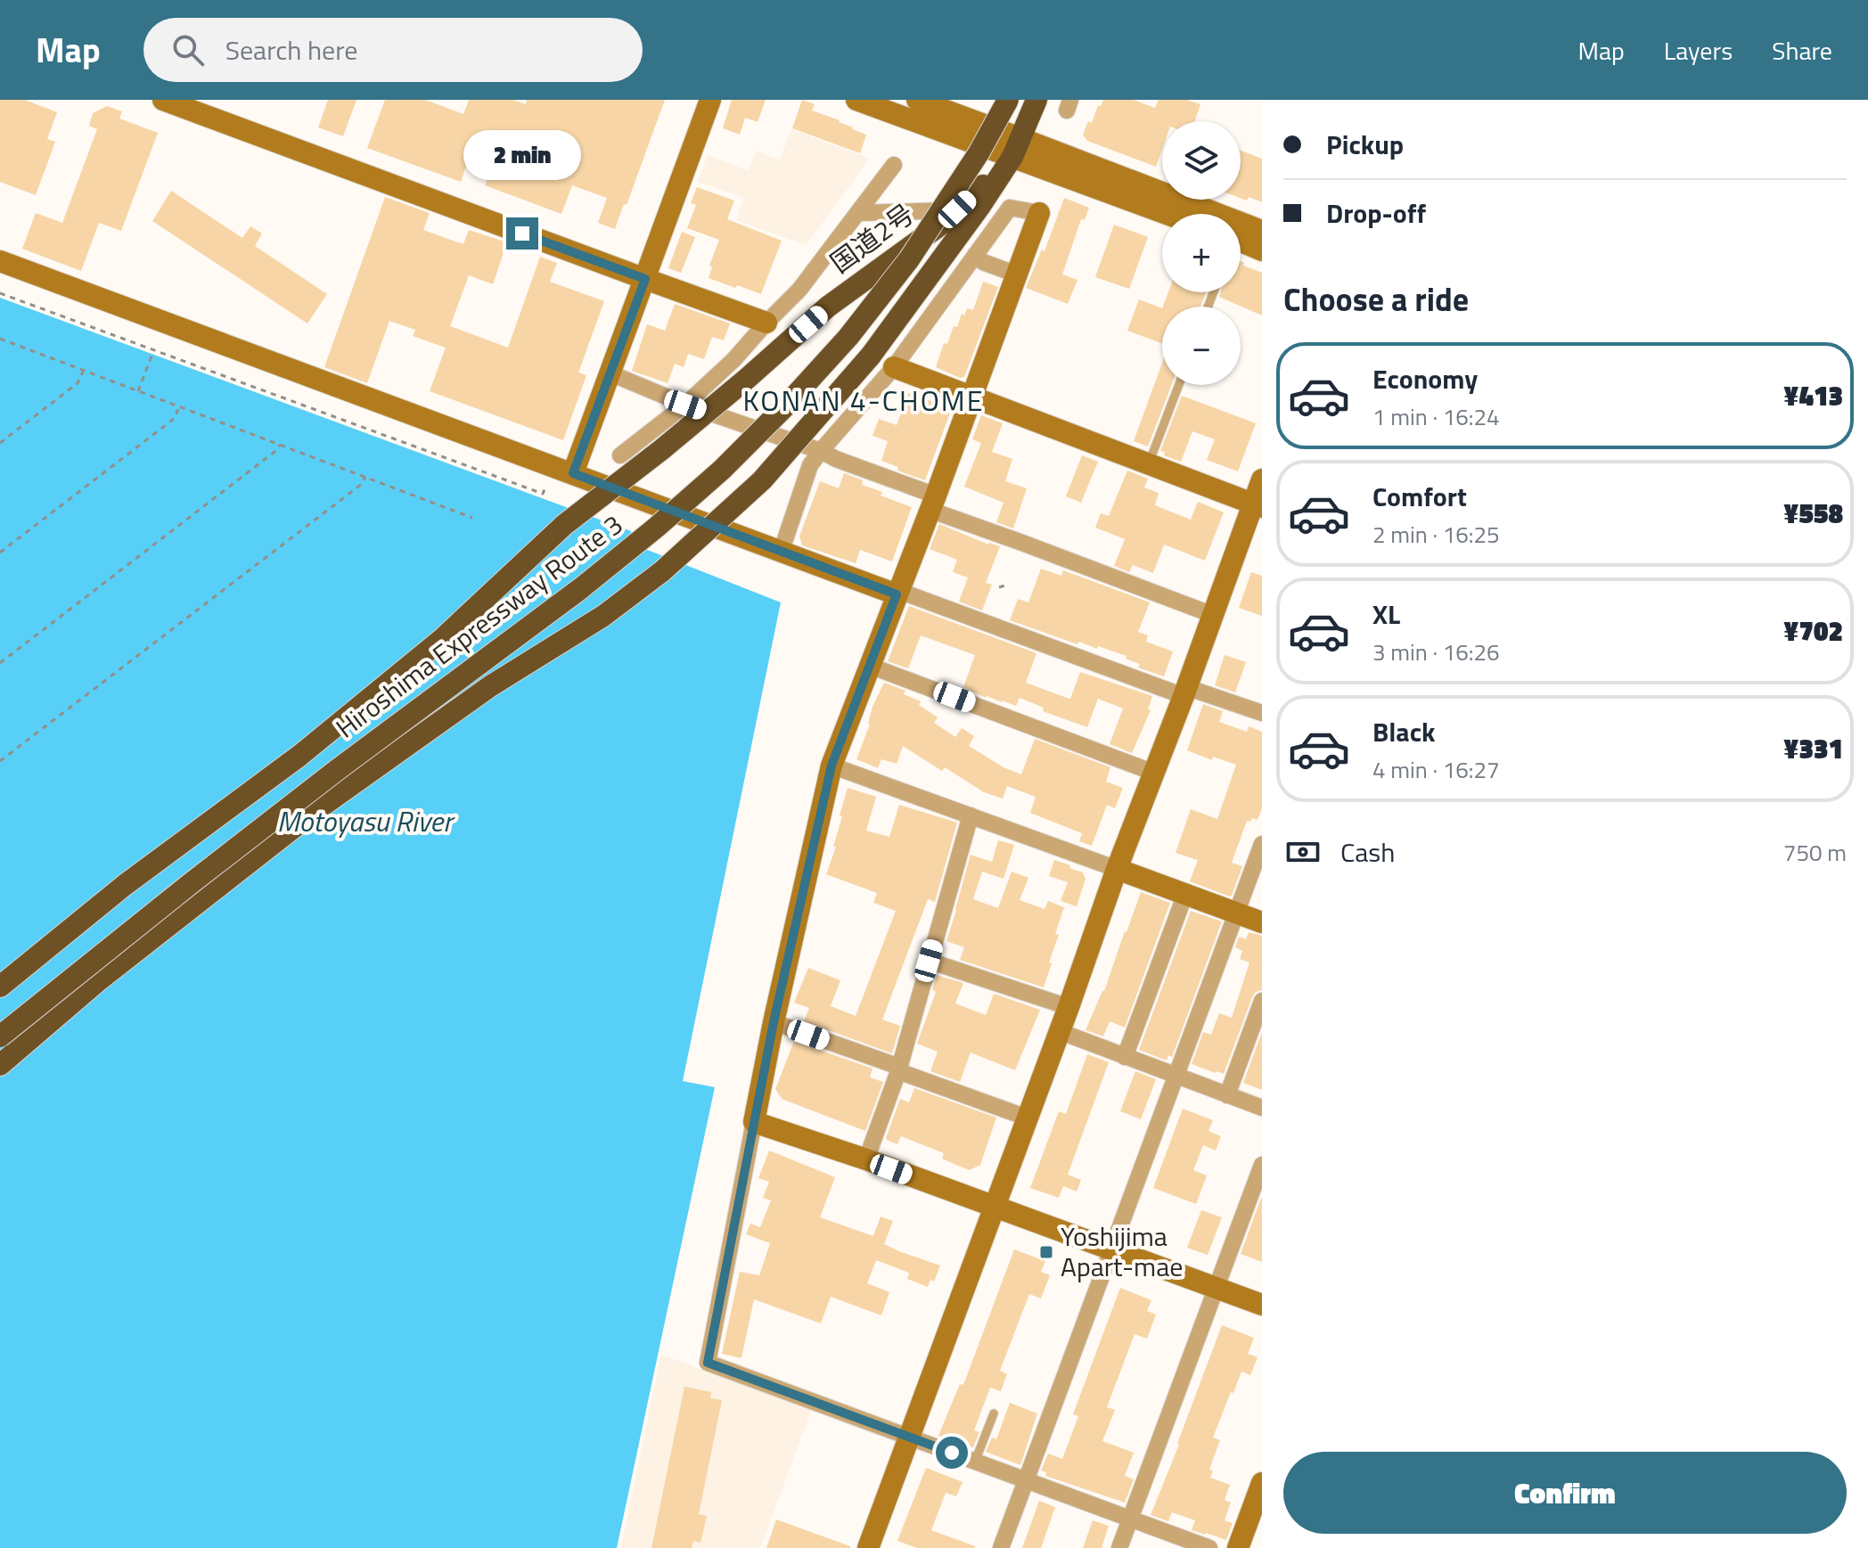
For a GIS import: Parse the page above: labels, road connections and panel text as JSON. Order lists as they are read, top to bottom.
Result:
{
  "streets": {
    "highway": ["国道2号", "Hiroshima Expressway Route 3"]
  },
  "districts": ["KONAN 4-CHOME"],
  "water": ["Motoyasu River"],
  "places": {
    "transit": ["Yoshijima Apart-mae"]
  },
  "page": {
    "header": "Map",
    "search": "Search here",
    "nav": ["Map", "Layers", "Share"],
    "banner": ["Pickup", "Drop-off"],
    "map_buttons": ["+", "−"],
    "bubble": "2 min",
    "heading": "Choose a ride",
    "list": [
      {
        "name": "Economy",
        "note": "1 min · 16:24",
        "value": "¥413"
      },
      {
        "name": "Comfort",
        "note": "2 min · 16:25",
        "value": "¥558"
      },
      {
        "name": "XL",
        "note": "3 min · 16:26",
        "value": "¥702"
      },
      {
        "name": "Black",
        "note": "4 min · 16:27",
        "value": "¥331"
      }
    ],
    "pay": ["Cash", "750 m"],
    "buttons": "Confirm"
  }
}
